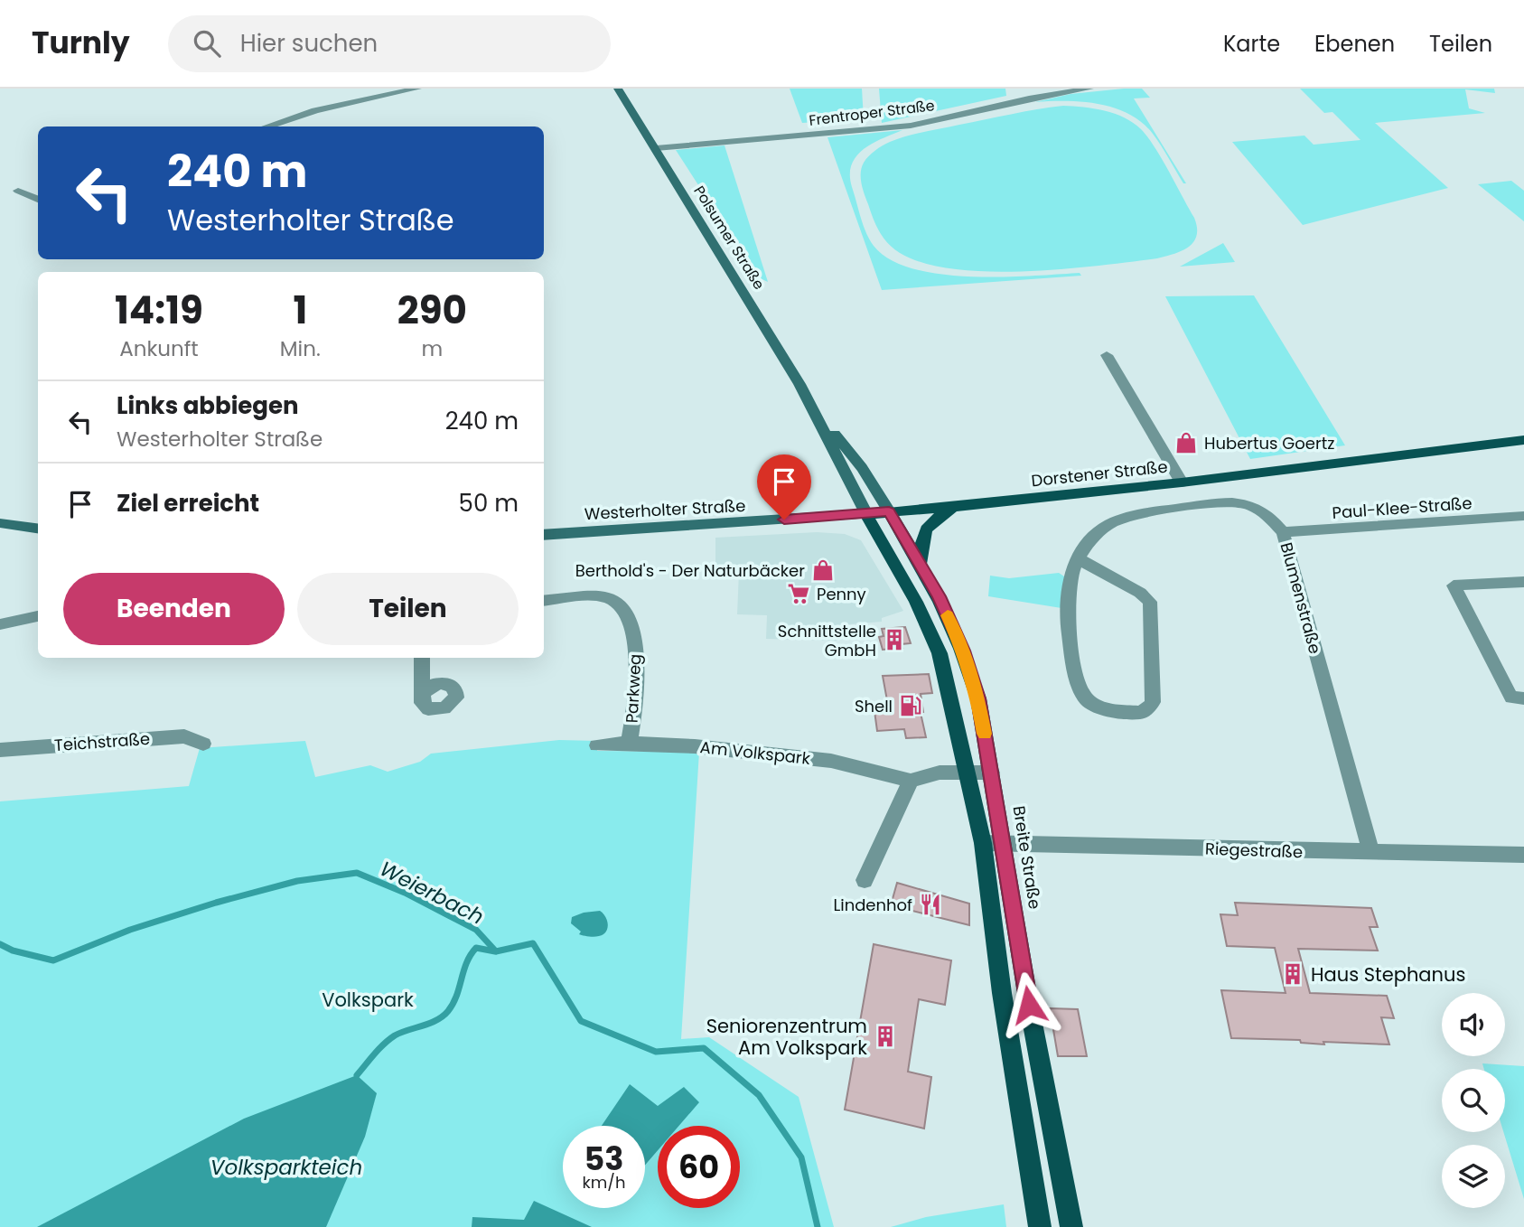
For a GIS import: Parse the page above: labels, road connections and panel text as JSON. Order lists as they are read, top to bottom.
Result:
{
  "streets": {
    "main road": [
      "Polsumer Straße",
      "Dorstener Straße",
      "Westerholter Straße",
      "Breite Straße"
    ],
    "street": [
      "Frentroper Straße",
      "Paul-Klee-Straße",
      "Blumenstraße",
      "Parkweg",
      "Teichstraße",
      "Am Volkspark",
      "Riegestraße"
    ]
  },
  "crossings": [
    ["Frentroper Straße", "Polsumer Straße"],
    ["Polsumer Straße", "Dorstener Straße"],
    ["Polsumer Straße", "Westerholter Straße"],
    ["Polsumer Straße", "Breite Straße"],
    ["Dorstener Straße", "Westerholter Straße"],
    ["Dorstener Straße", "Breite Straße"],
    ["Paul-Klee-Straße", "Blumenstraße"],
    ["Westerholter Straße", "Breite Straße"],
    ["Blumenstraße", "Riegestraße"],
    ["Parkweg", "Am Volkspark"],
    ["Am Volkspark", "Breite Straße"],
    ["Riegestraße", "Breite Straße"]
  ],
  "water": ["Weierbach", "Volksparkteich"],
  "parks": ["Volkspark"],
  "places": {
    "shop": ["Hubertus Goertz", "Berthold's - Der Naturbäcker"],
    "supermarket": ["Penny"],
    "building": ["Schnittstelle GmbH", "Haus Stephanus", "Seniorenzentrum Am Volkspark"],
    "fuel station": ["Shell"],
    "restaurant": ["Lindenhof"]
  },
  "page": {
    "header": "Turnly",
    "search": "Hier suchen",
    "nav": ["Karte", "Ebenen", "Teilen"],
    "turn": ["240 m", "Westerholter Straße"],
    "eta": [
      "14:19",
      "Ankunft",
      "1",
      "Min.",
      "290",
      "m"
    ],
    "list": [
      {
        "name": "Links abbiegen",
        "note": "Westerholter Straße",
        "value": "240 m"
      },
      {
        "name": "Ziel erreicht",
        "value": "50 m"
      }
    ],
    "buttons": ["Beenden", "Teilen"],
    "speed": "53 km/h",
    "limit": "60"
  }
}
